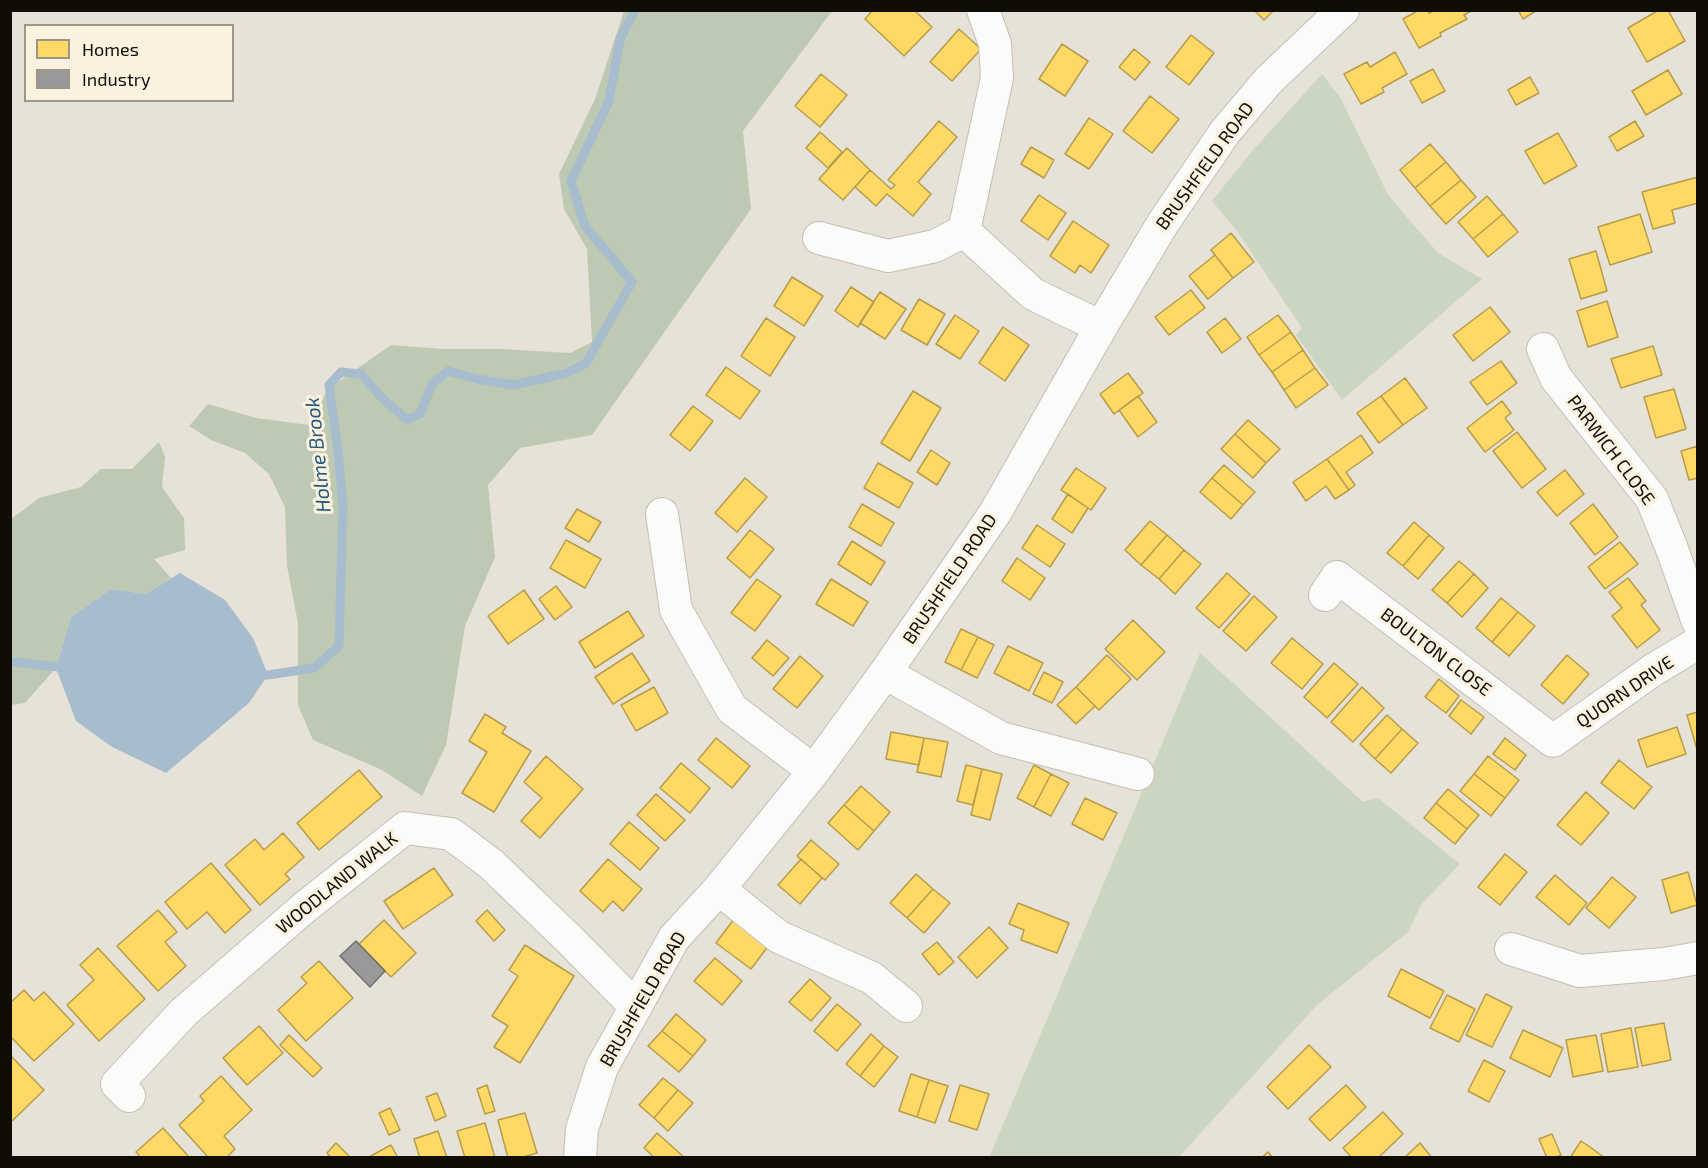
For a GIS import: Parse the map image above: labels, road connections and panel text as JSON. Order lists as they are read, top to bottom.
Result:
{
  "streets": {
    "street": [
      "BRUSHFIELD ROAD",
      "PARWICH CLOSE",
      "BOULTON CLOSE",
      "QUORN DRIVE",
      "WOODLAND WALK"
    ]
  },
  "crossings": [
    ["BRUSHFIELD ROAD", "WOODLAND WALK"],
    ["BOULTON CLOSE", "QUORN DRIVE"]
  ],
  "water": ["Holme Brook"],
  "legend": ["Homes", "Industry"]
}
